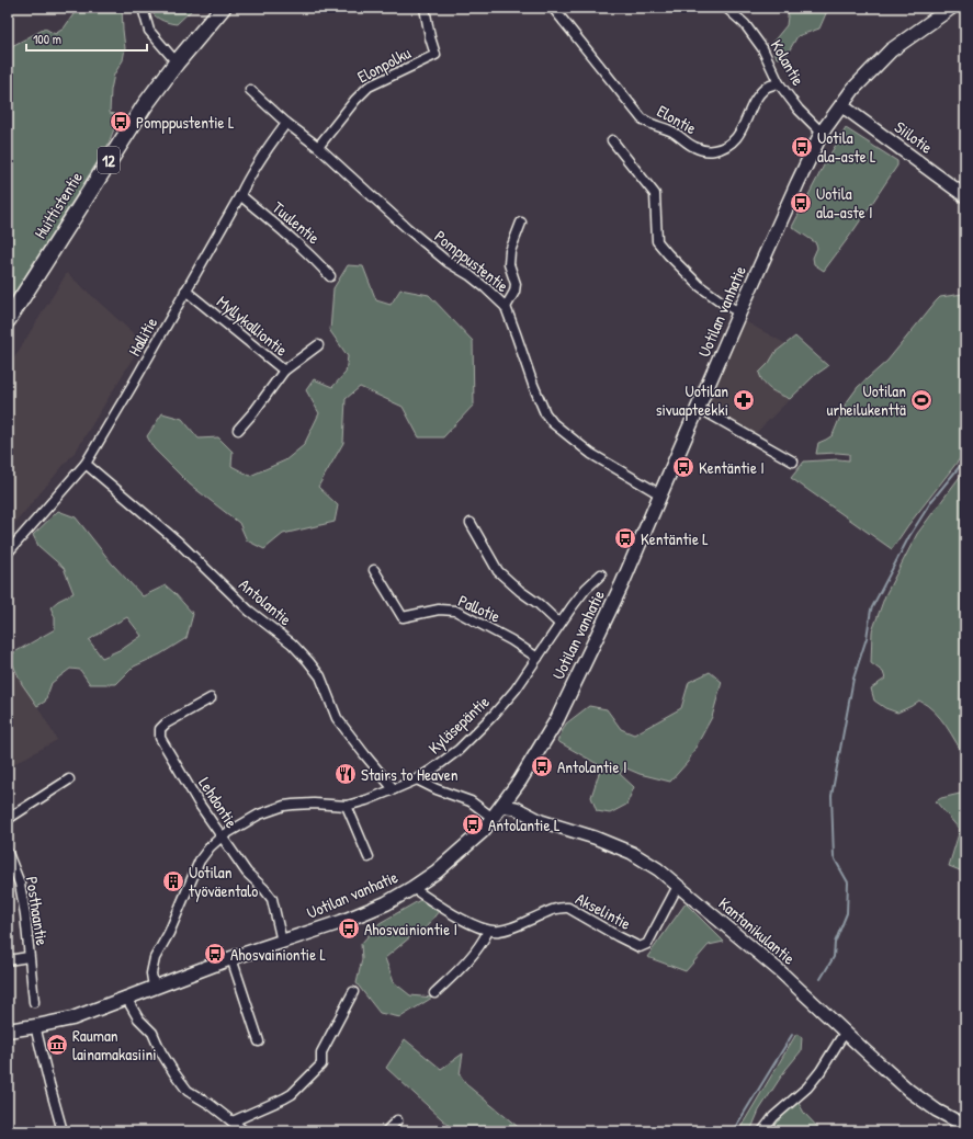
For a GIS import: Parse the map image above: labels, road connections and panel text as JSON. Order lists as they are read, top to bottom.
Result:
{
  "streets": {
    "highway": ["12", "Huittistentie"],
    "main road": ["Uotilan vanhatie"],
    "street": [
      "Kolantie",
      "Elonpolku",
      "Elontie",
      "Siilotie",
      "Tuulentie",
      "Pomppustentie",
      "Myllykalliontie",
      "Hallitie",
      "Antolantie",
      "Pallotie",
      "Kyläsepäntie",
      "Lehdontie",
      "Posthaantie",
      "Akselintie",
      "Kantanikulantie"
    ]
  },
  "crossings": [
    ["Kolantie", "Elontie"],
    ["Kolantie", "Uotilan vanhatie"],
    ["Elonpolku", "Pomppustentie"],
    ["Siilotie", "Uotilan vanhatie"],
    ["Tuulentie", "Hallitie"],
    ["Pomppustentie", "Uotilan vanhatie"],
    ["Pomppustentie", "Hallitie"],
    ["Uotilan vanhatie", "Kyläsepäntie"],
    ["Uotilan vanhatie", "Lehdontie"],
    ["Uotilan vanhatie", "Kantanikulantie"],
    ["Myllykalliontie", "Hallitie"],
    ["Hallitie", "Antolantie"],
    ["Antolantie", "Kyläsepäntie"],
    ["Pallotie", "Kyläsepäntie"],
    ["Kyläsepäntie", "Lehdontie"],
    ["Akselintie", "Kantanikulantie"]
  ],
  "places": {
    "bus stop": [
      "Pomppustentie L",
      "Uotila ala-aste L",
      "Uotila ala-aste I",
      "Kentäntie I",
      "Kentäntie L",
      "Antolantie I",
      "Antolantie L",
      "Ahosvainiontie I",
      "Ahosvainiontie L"
    ],
    "pharmacy": ["Uotilan sivuapteekki"],
    "sports": ["Uotilan urheilukenttä"],
    "restaurant": ["Stairs to Heaven"],
    "building": ["Uotilan työväentalo"],
    "museum": ["Rauman lainamakasiini"]
  },
  "scale_bar": "100 m"
}
